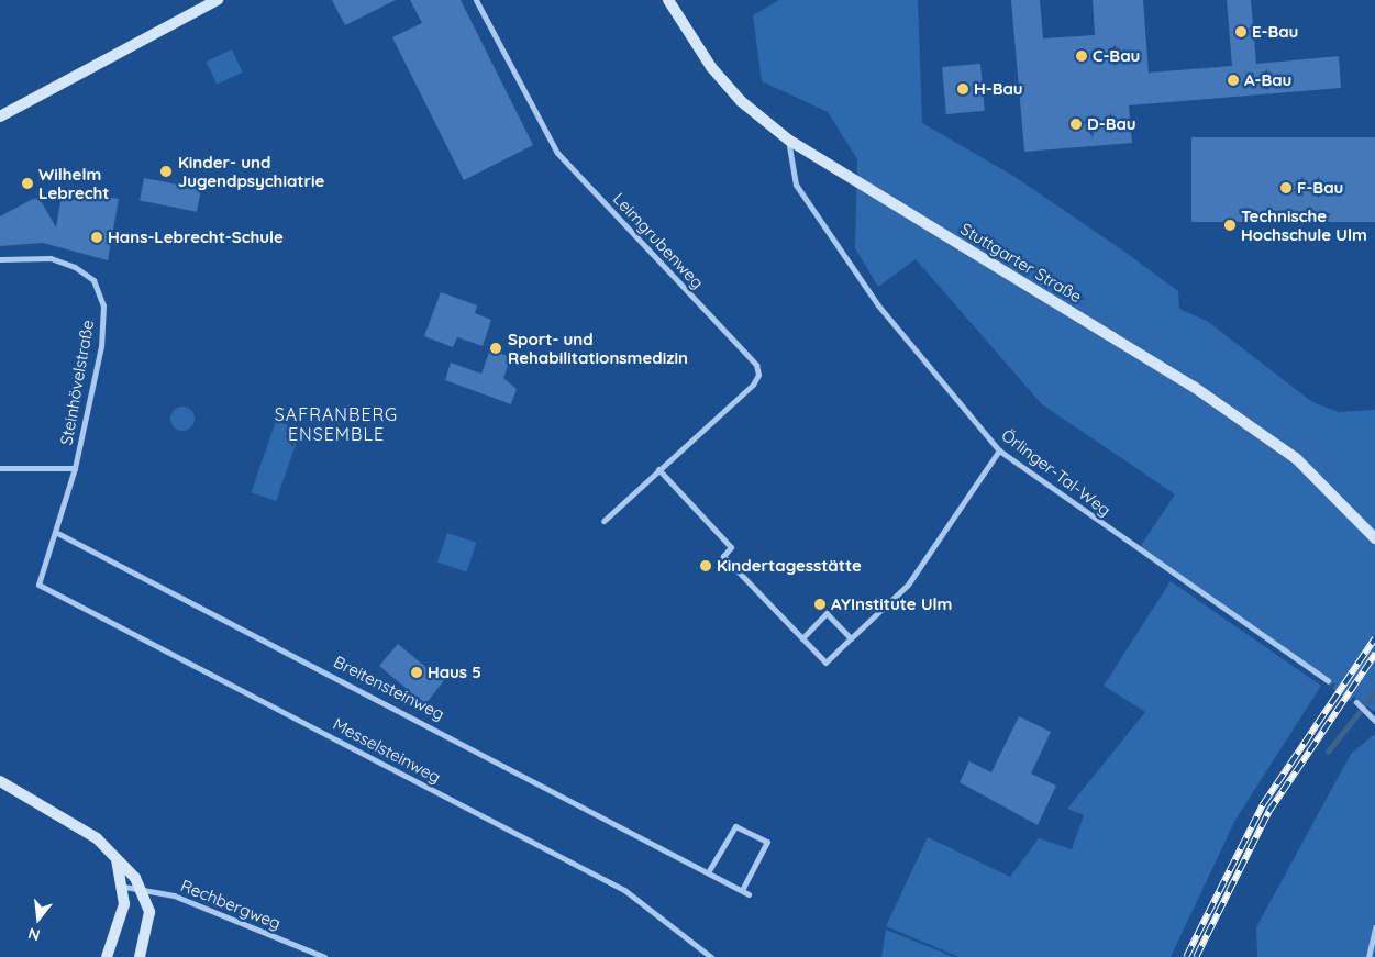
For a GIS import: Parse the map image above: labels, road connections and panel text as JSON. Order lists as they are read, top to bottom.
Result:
{
  "streets": {
    "main road": ["Stuttgarter Straße"],
    "street": [
      "Leimgrubenweg",
      "Steinhövelstraße",
      "Örlinger-Tal-Weg",
      "Breitensteinweg",
      "Messelsteinweg",
      "Rechbergweg"
    ]
  },
  "crossings": [
    ["Stuttgarter Straße", "Örlinger-Tal-Weg"],
    ["Steinhövelstraße", "Breitensteinweg"],
    ["Steinhövelstraße", "Messelsteinweg"]
  ],
  "districts": ["SAFRANBERG ENSEMBLE"],
  "places": [
    "E-Bau",
    "C-Bau",
    "A-Bau",
    "H-Bau",
    "D-Bau",
    "Kinder- und Jugendpsychiatrie",
    "Wilhelm Lebrecht",
    "F-Bau",
    "Technische Hochschule Ulm",
    "Hans-Lebrecht-Schule",
    "Sport- und Rehabilitationsmedizin",
    "Kindertagesstätte",
    "AYInstitute Ulm",
    "Haus 5"
  ],
  "north": "bottom"
}
